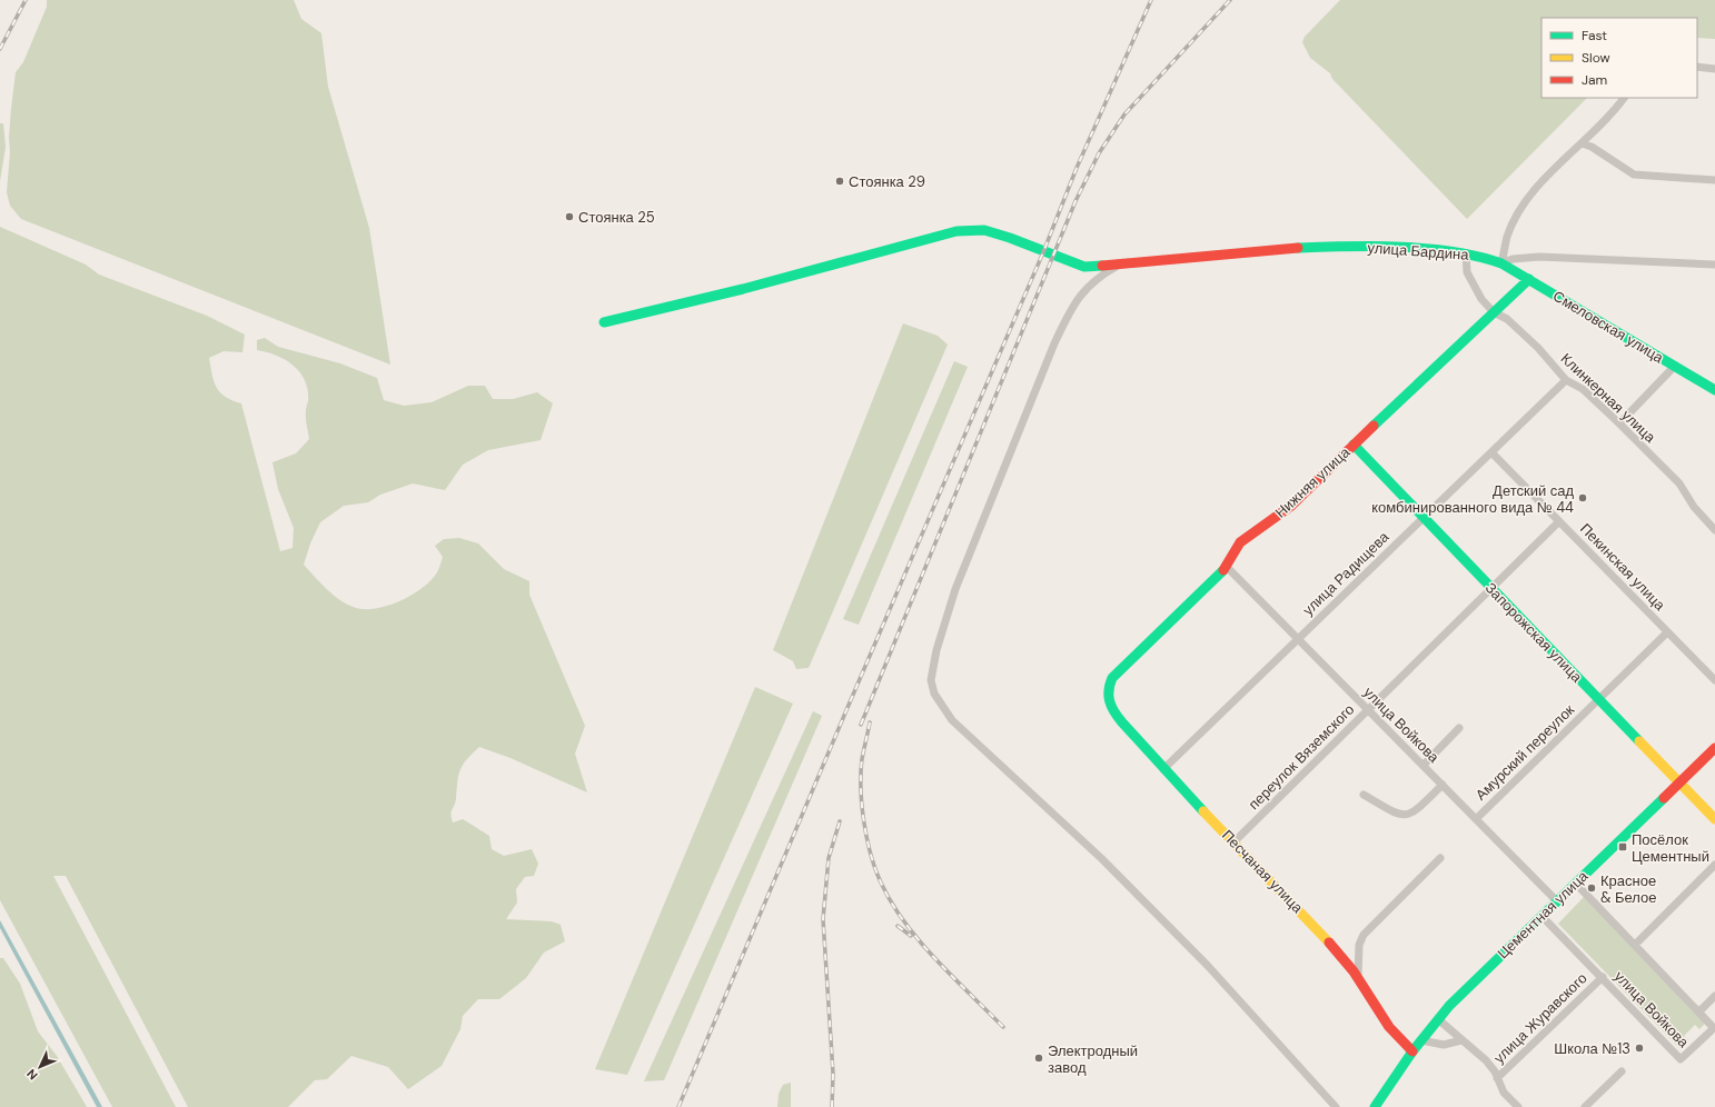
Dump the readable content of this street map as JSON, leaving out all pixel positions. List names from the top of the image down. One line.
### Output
{"streets":{"street":["улица Бардина","Смеловская улица","Клинкерная улица","Нижняя улица","Пекинская улица","улица Радищева","Запорожская улица","улица Войкова","Амурский переулок","переулок Вяземского","Песчаная улица","Цементная улица","улица Журавского"]},"crossings":[["улица Бардина","Смеловская улица"],["улица Бардина","Клинкерная улица"],["Смеловская улица","Нижняя улица"],["Клинкерная улица","Нижняя улица"],["Клинкерная улица","улица Радищева"],["Нижняя улица","Запорожская улица"],["Нижняя улица","улица Войкова"],["Нижняя улица","Песчаная улица"],["Пекинская улица","улица Радищева"],["Пекинская улица","Амурский переулок"],["Пекинская улица","переулок Вяземского"],["улица Радищева","Запорожская улица"],["улица Радищева","улица Войкова"],["улица Радищева","Песчаная улица"],["Запорожская улица","Амурский переулок"],["Запорожская улица","переулок Вяземского"],["Запорожская улица","Цементная улица"],["улица Войкова","Амурский переулок"],["улица Войкова","переулок Вяземского"],["улица Войкова","Цементная улица"],["улица Войкова","улица Журавского"],["переулок Вяземского","Песчаная улица"],["Песчаная улица","Цементная улица"]],"places":{"other":["Стоянка 29","Стоянка 25","Детский сад комбинированного вида № 44","Красное & Белое","Школа №13","Электродный завод"],"transit":["Посёлок Цементный"]},"legend":["Fast","Slow","Jam"],"north":"bottom left"}
